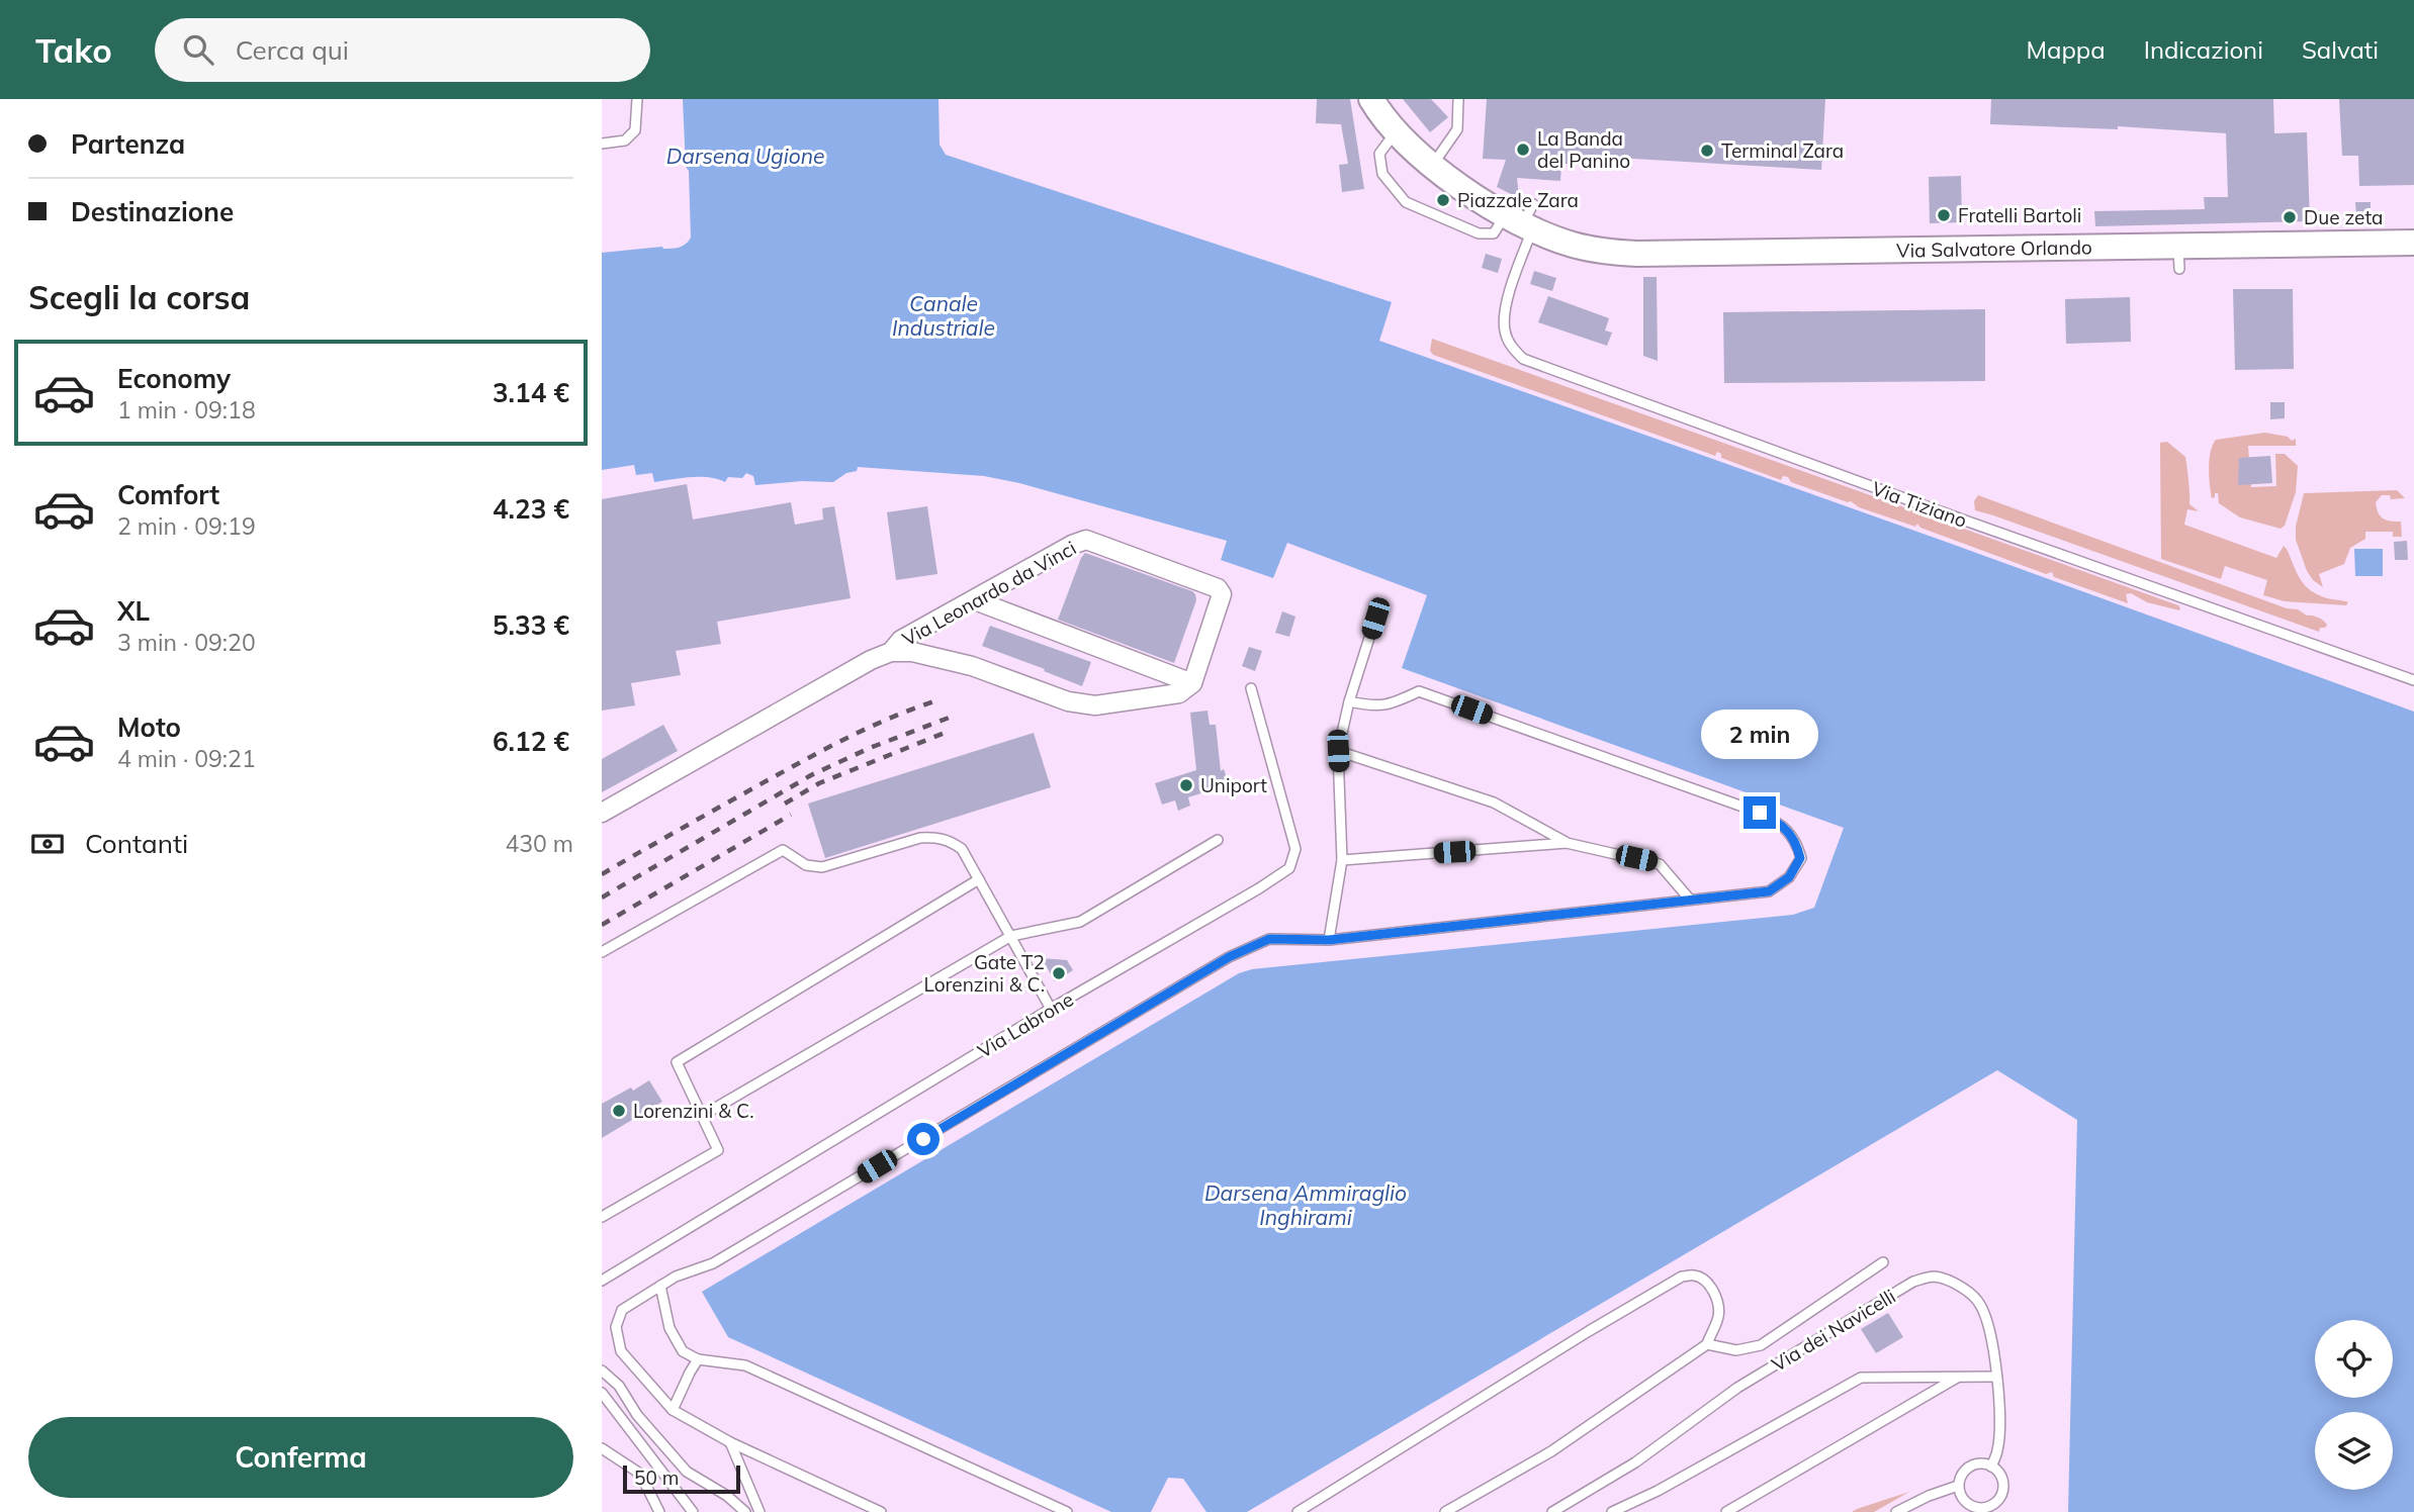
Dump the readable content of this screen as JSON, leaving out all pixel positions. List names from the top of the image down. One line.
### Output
{"streets":{"main road":["Via Salvatore Orlando"],"street":["Via Leonardo da Vinci"],"lane":["Via Tiziano","Via Labrone","Via dei Navicelli"]},"crossings":[["Via Salvatore Orlando","Via Tiziano"]],"water":["Darsena Ugione","Canale Industriale","Darsena Ammiraglio Inghirami"],"places":["La Banda del Panino","Terminal Zara","Piazzale Zara","Fratelli Bartoli","Due zeta","Uniport","Gate T2 Lorenzini & C.","Lorenzini & C."],"scale_bar":"50 m","page":{"header":"Tako","search":"Cerca qui","nav":["Mappa","Indicazioni","Salvati"],"banner":["Partenza","Destinazione"],"heading":"Scegli la corsa","list":[{"name":"Economy","note":"1 min · 09:18","value":"3.14 €"},{"name":"Comfort","note":"2 min · 09:19","value":"4.23 €"},{"name":"XL","note":"3 min · 09:20","value":"5.33 €"},{"name":"Moto","note":"4 min · 09:21","value":"6.12 €"}],"bubble":"2 min","pay":["Contanti","430 m"],"buttons":"Conferma","scale":"50 m"}}
